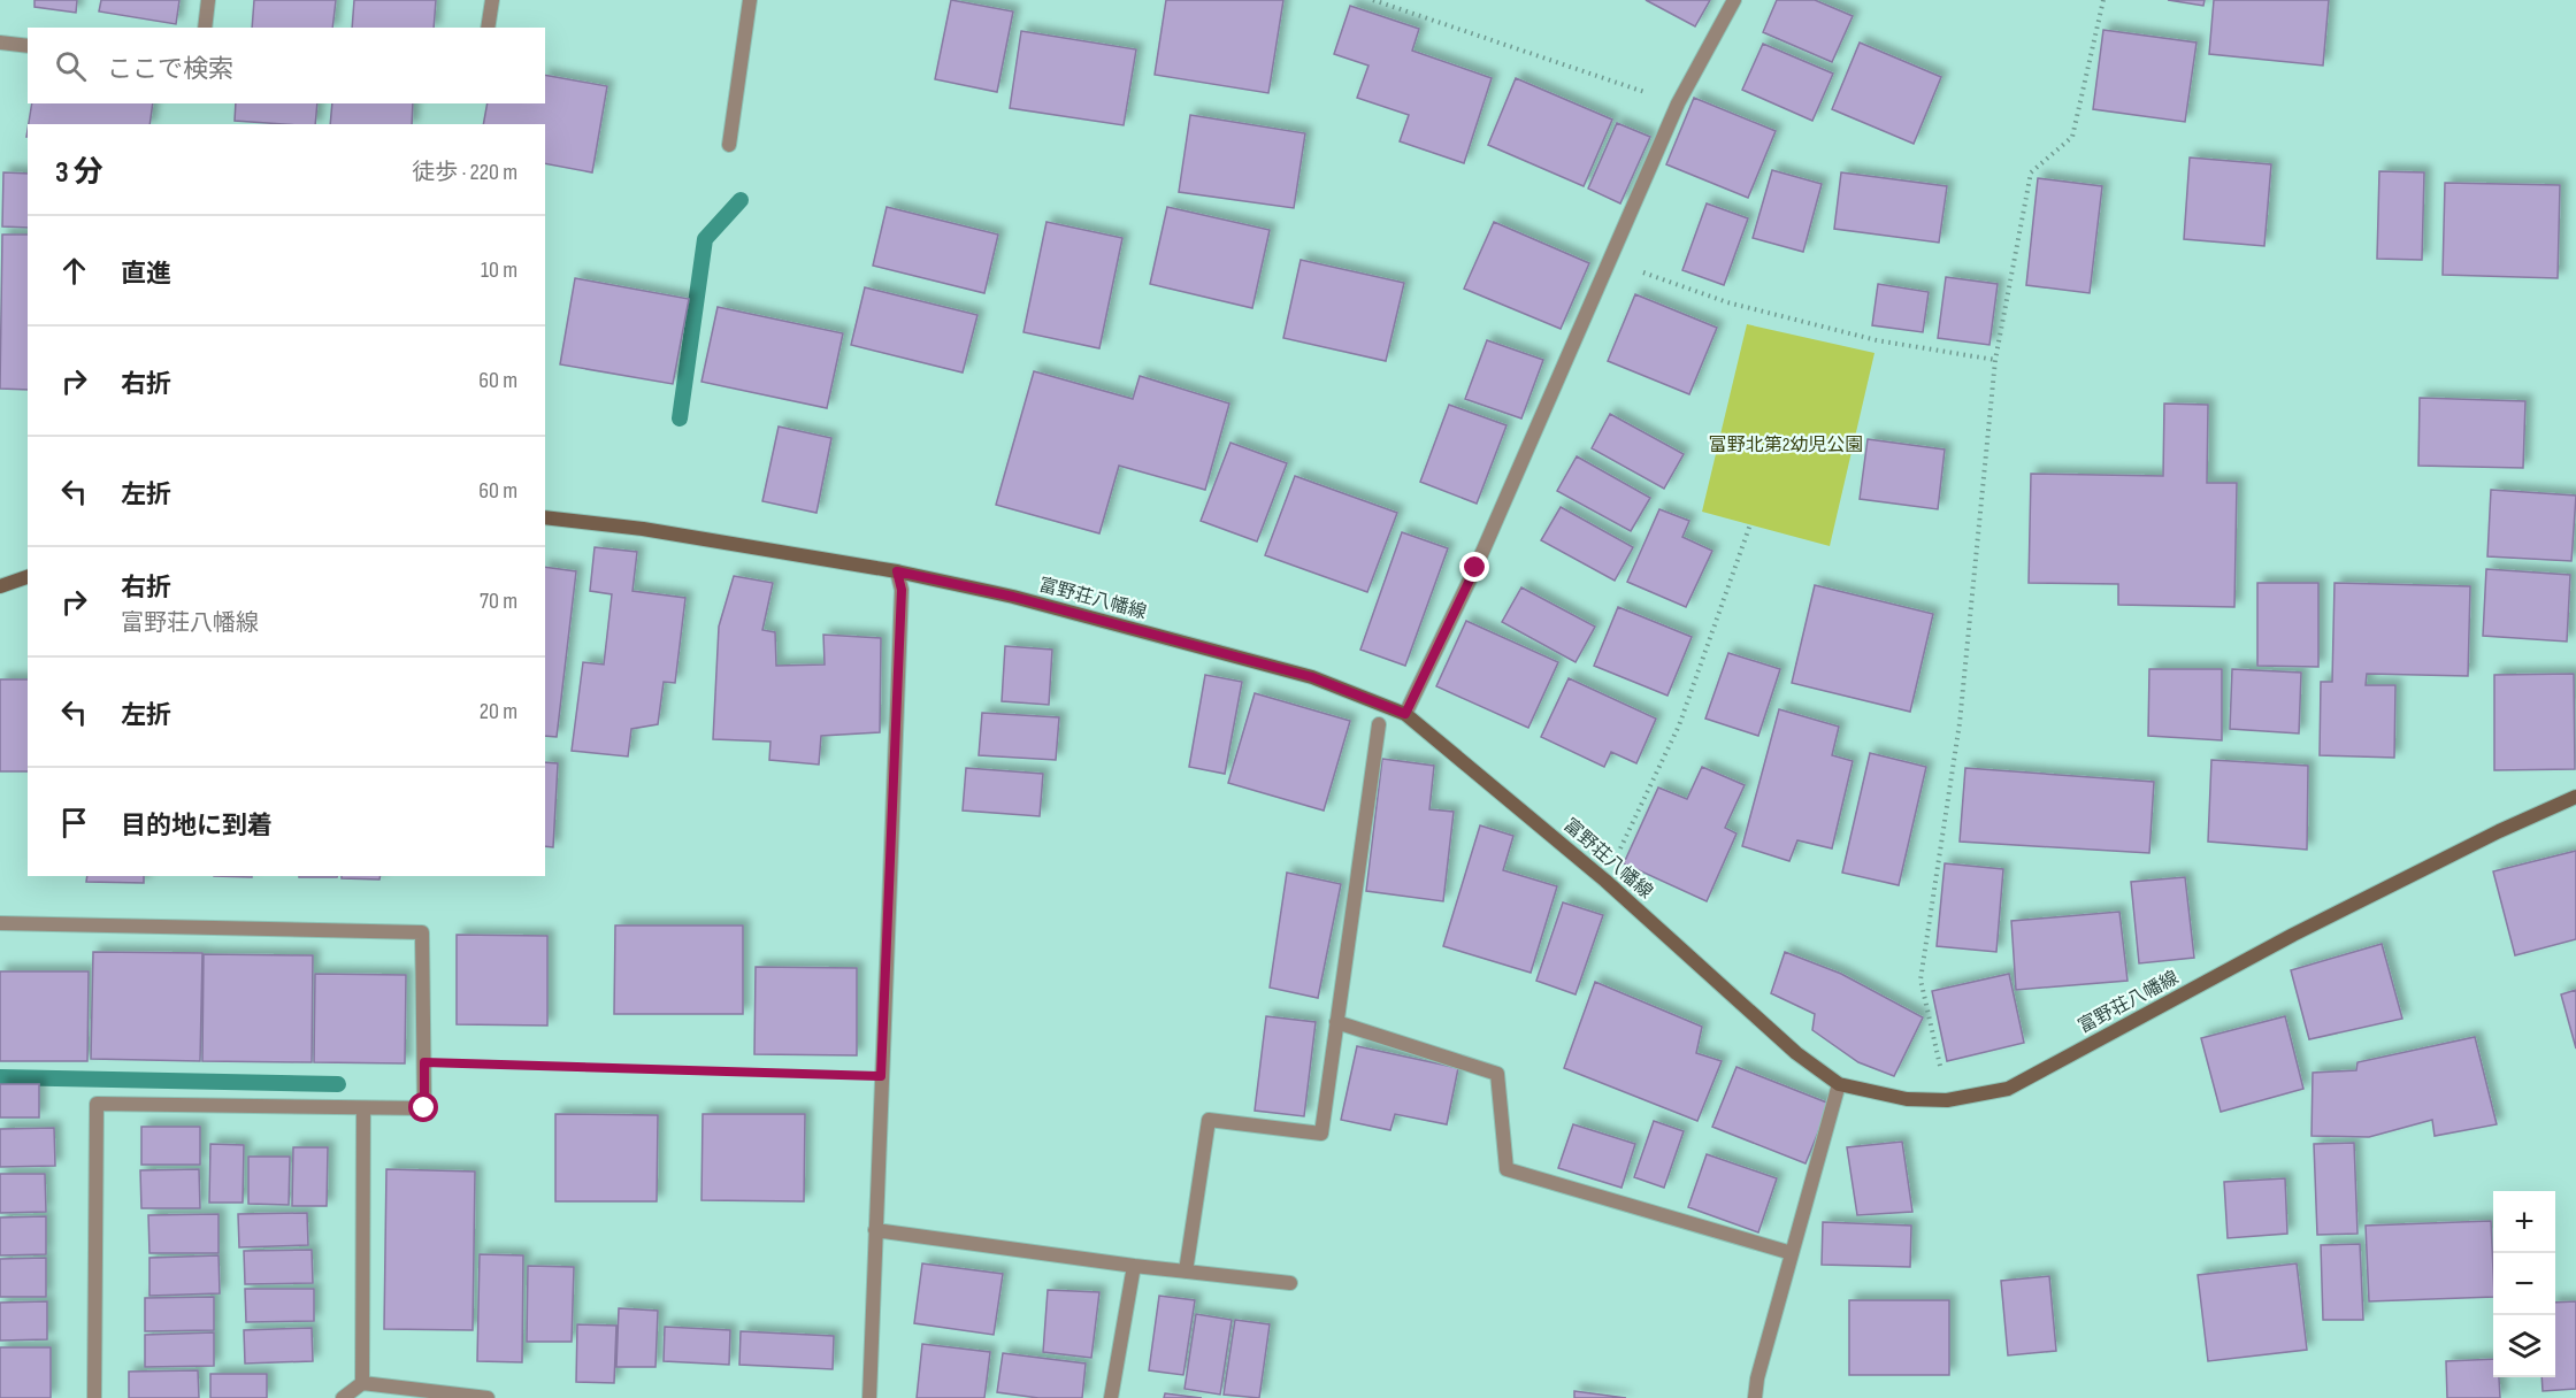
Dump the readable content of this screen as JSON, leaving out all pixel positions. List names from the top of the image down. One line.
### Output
{"streets":{"main road":["富野荘八幡線"]},"parks":["富野北第2幼児公園"],"page":{"search":"ここで検索","heading":["3 分","徒歩 · 220 m"],"list":[["直進","10 m"],["右折","60 m"],["左折","60 m"],["右折","富野荘八幡線","70 m"],["左折","20 m"],"目的地に到着"],"map_buttons":["+","−"]}}
